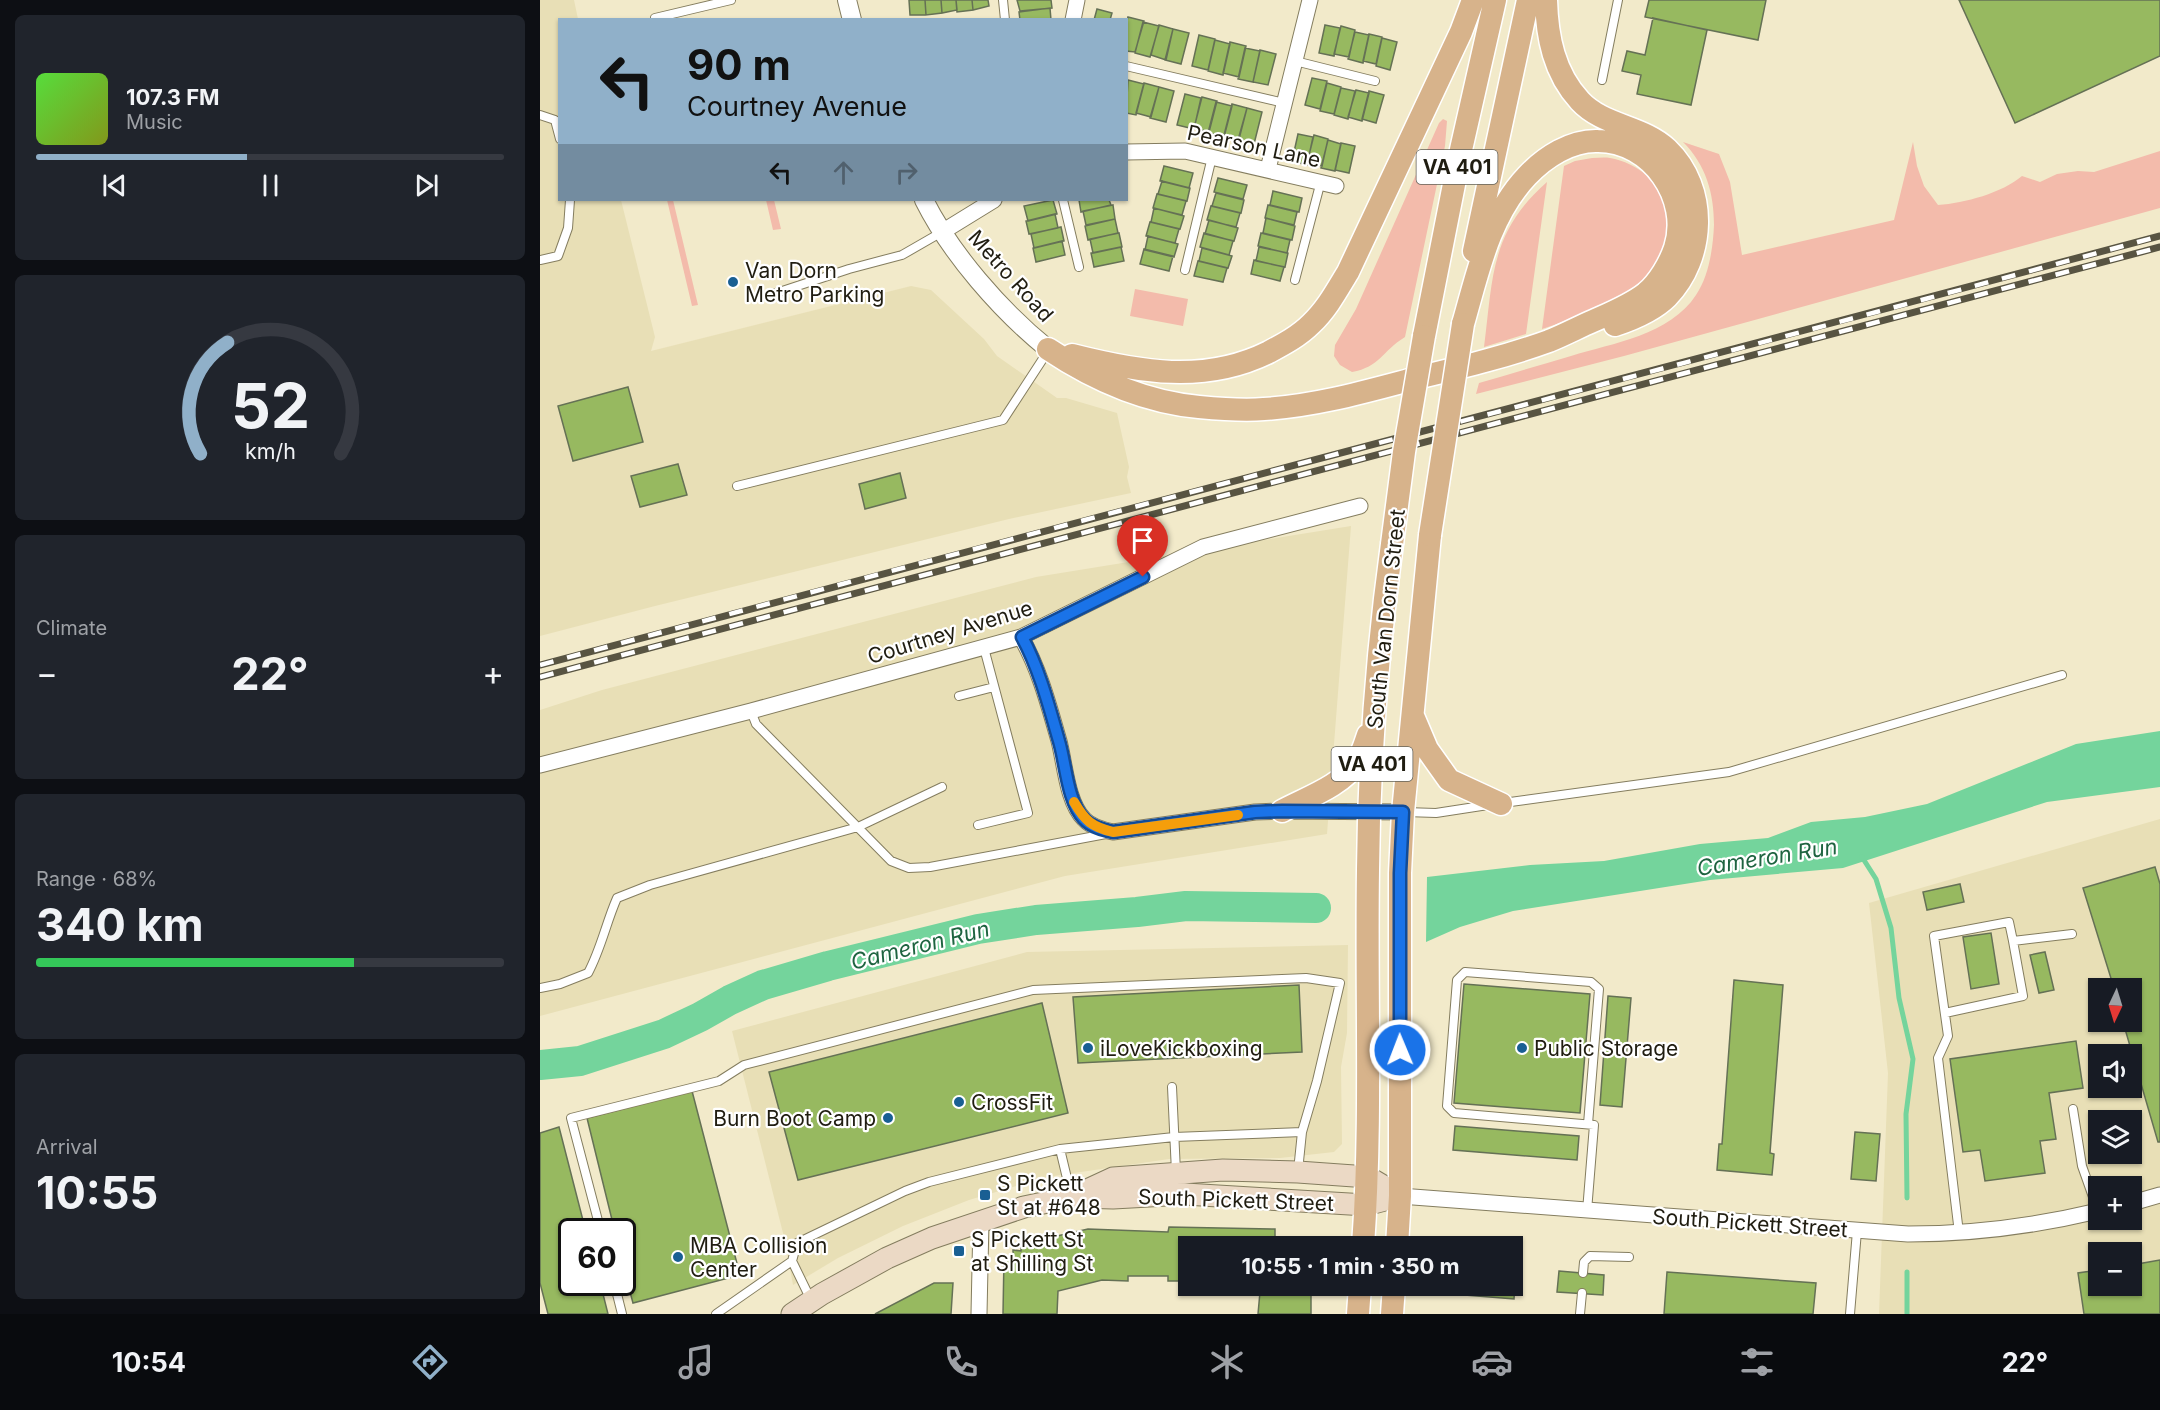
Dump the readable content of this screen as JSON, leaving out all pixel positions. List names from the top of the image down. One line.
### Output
{"streets":{"main road":["VA 401","South Van Dorn Street","South Pickett Street"],"street":["Pearson Lane","Metro Road","Courtney Avenue"]},"crossings":[["South Van Dorn Street","South Pickett Street"]],"water":["Cameron Run"],"places":{"other":["Van Dorn Metro Parking","iLoveKickboxing","Public Storage","CrossFit","Burn Boot Camp","MBA Collision Center"],"transit":["S Pickett St at #648","S Pickett St at Shilling St"]},"north":"bottom","page":{"turn":["90 m","Courtney Avenue"],"song":["107.3 FM","Music"],"tile":["Climate",["Range · 68%","340 km"],["Arrival","10:55"]],"heat":["−","22°","+"],"map_buttons":["+","−"],"limit":"60","trip":"10:55 · 1 min · 350 m","tabs":["10:54","22°"],"gauge":["52","km/h"]}}
